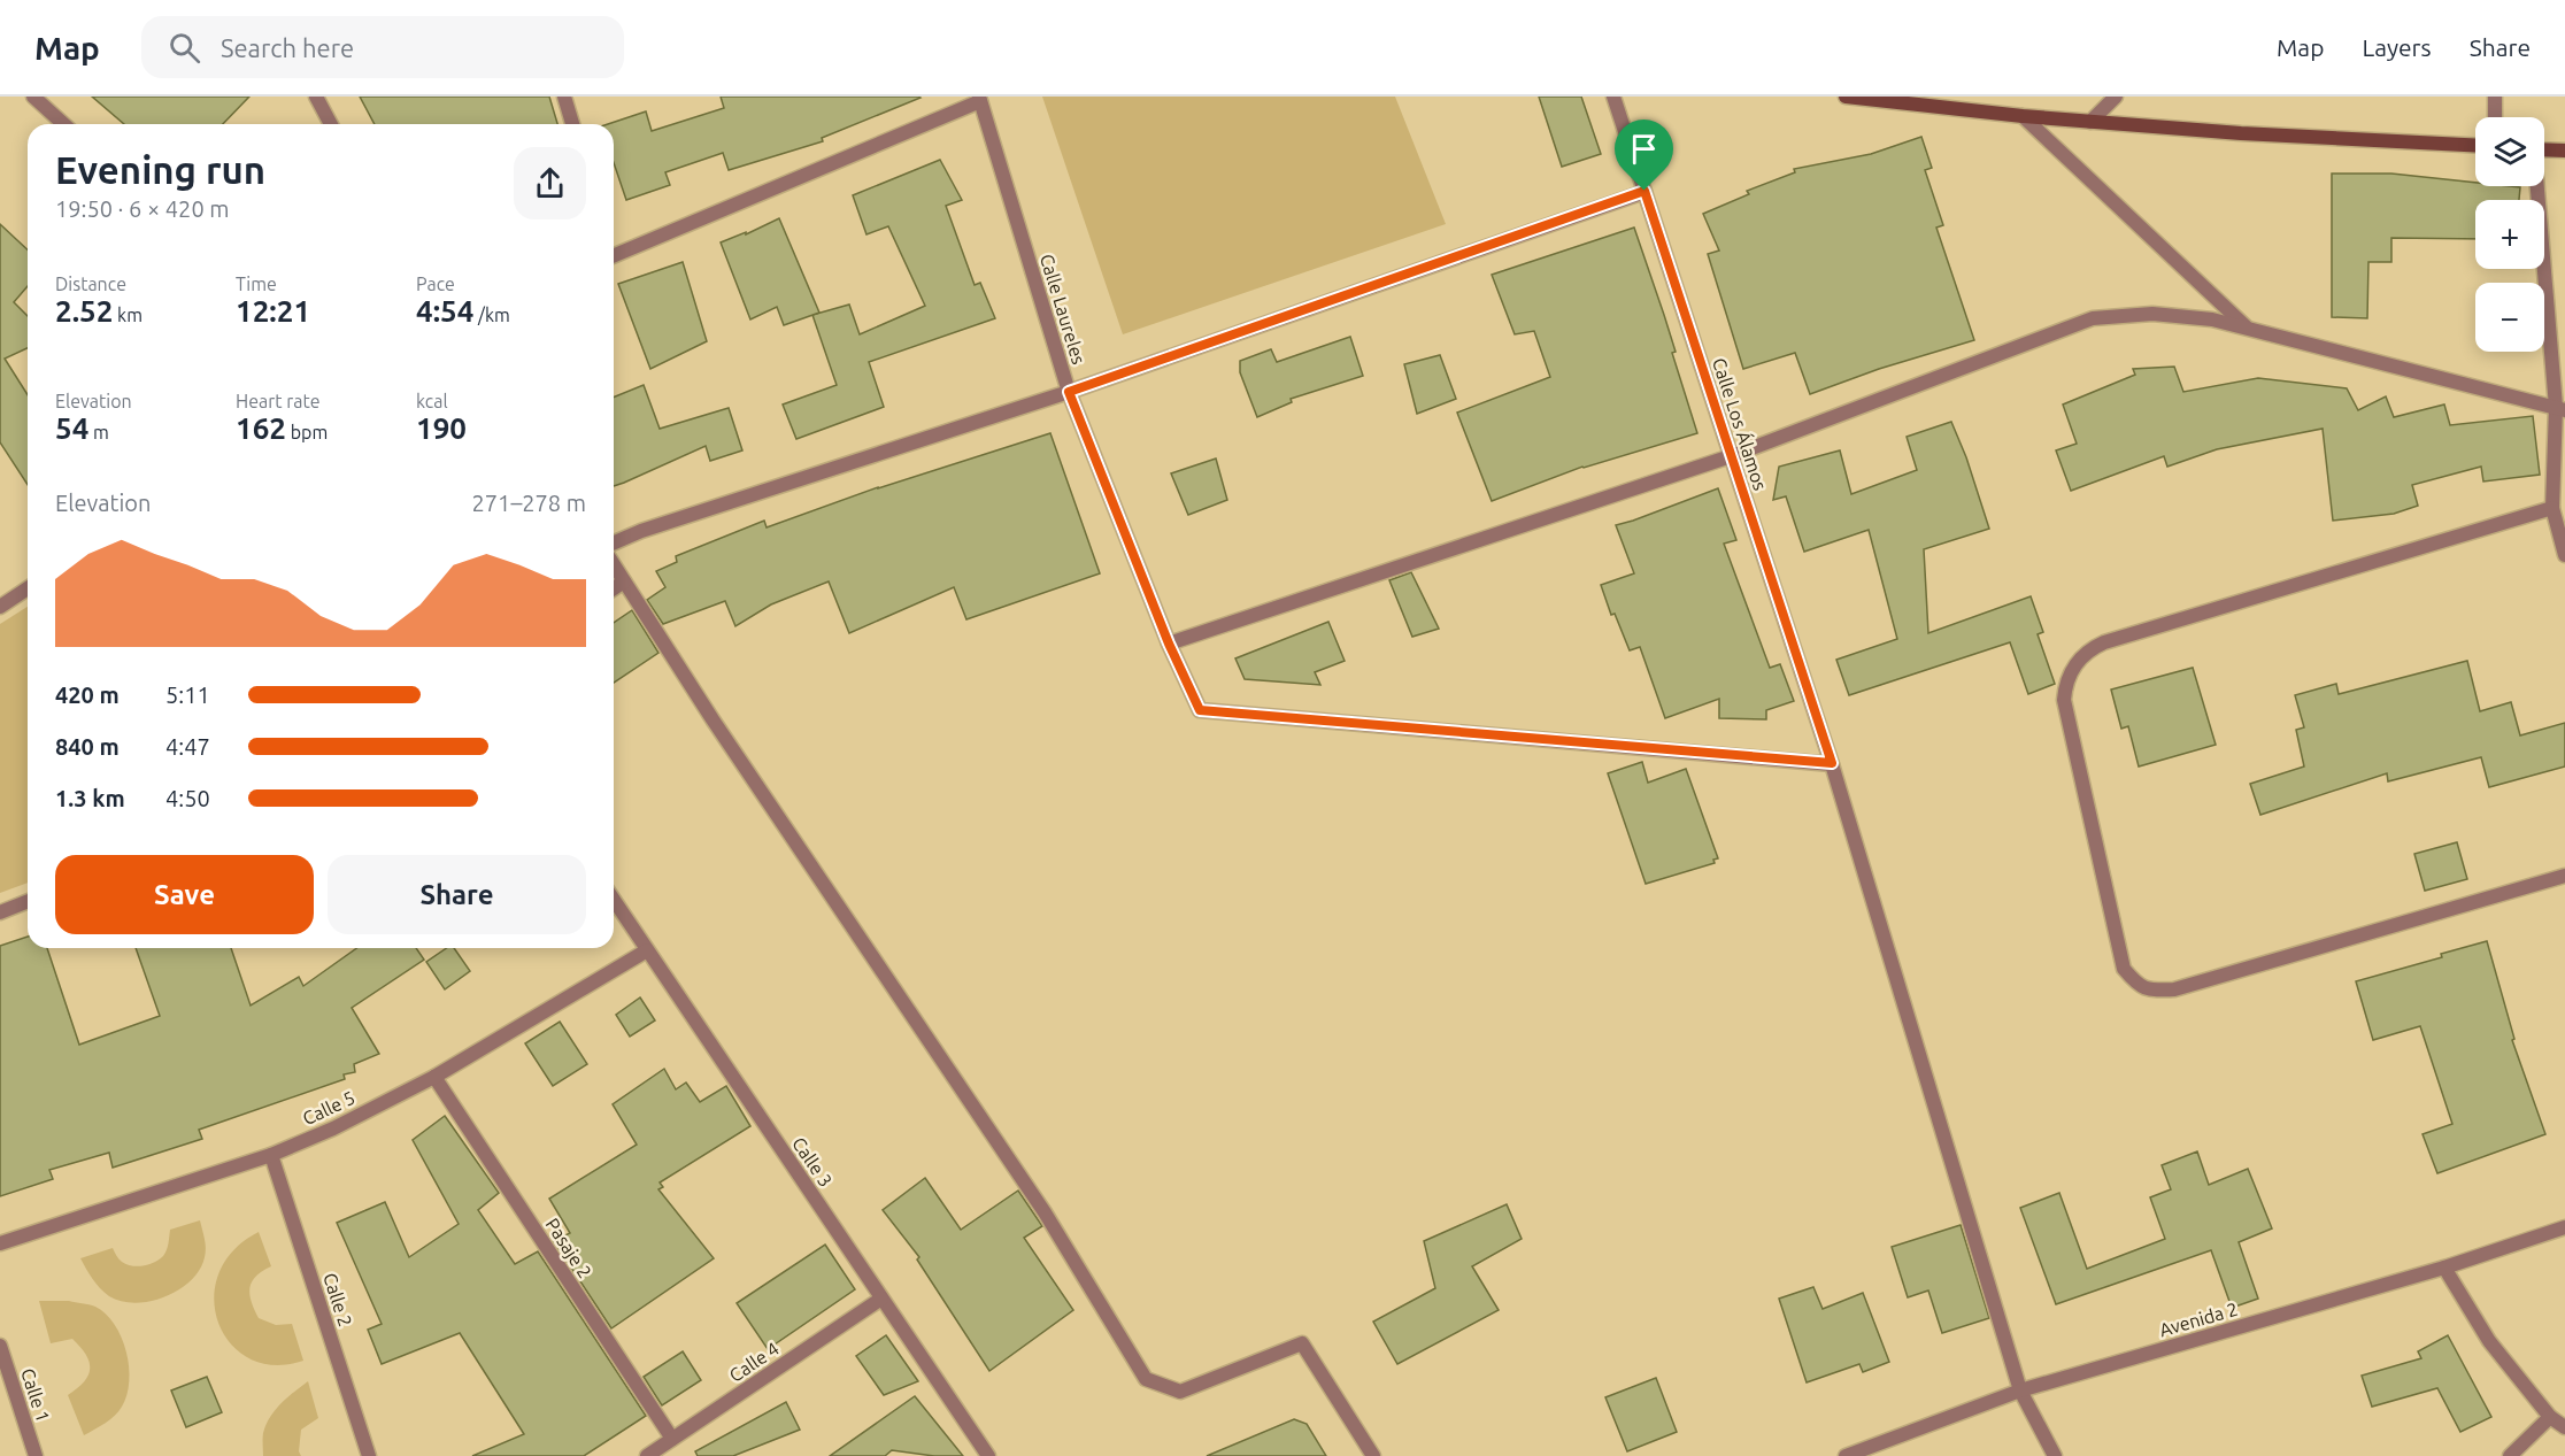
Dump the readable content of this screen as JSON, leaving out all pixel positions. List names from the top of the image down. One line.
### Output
{"streets":{"street":["Calle Laureles","Calle Los Álamos","Calle 5","Calle 3","Pasaje 2","Calle 2","Avenida 2","Calle 4","Calle 1"]},"crossings":[["Calle Laureles","Calle Los Álamos"],["Calle Los Álamos","Avenida 2"],["Calle 5","Calle 3"],["Calle 5","Pasaje 2"],["Calle 5","Calle 2"],["Calle 3","Calle 4"],["Pasaje 2","Calle 4"]],"page":{"header":"Map","search":"Search here","nav":["Map","Layers","Share"],"map_buttons":["+","−"],"heading":["Evening run","19:50 · 6 × 420 m"],"stats":[["Distance","2.52 km"],["Time","12:21"],["Pace","4:54 /km"],["Elevation","54 m"],["Heart rate","162 bpm"],["kcal","190"]],"chart":["Elevation","271–278 m"],"list":[{"name":"420 m","note":"5:11"},{"name":"840 m","note":"4:47"},{"name":"1.3 km","note":"4:50"}],"buttons":["Save","Share"]}}
